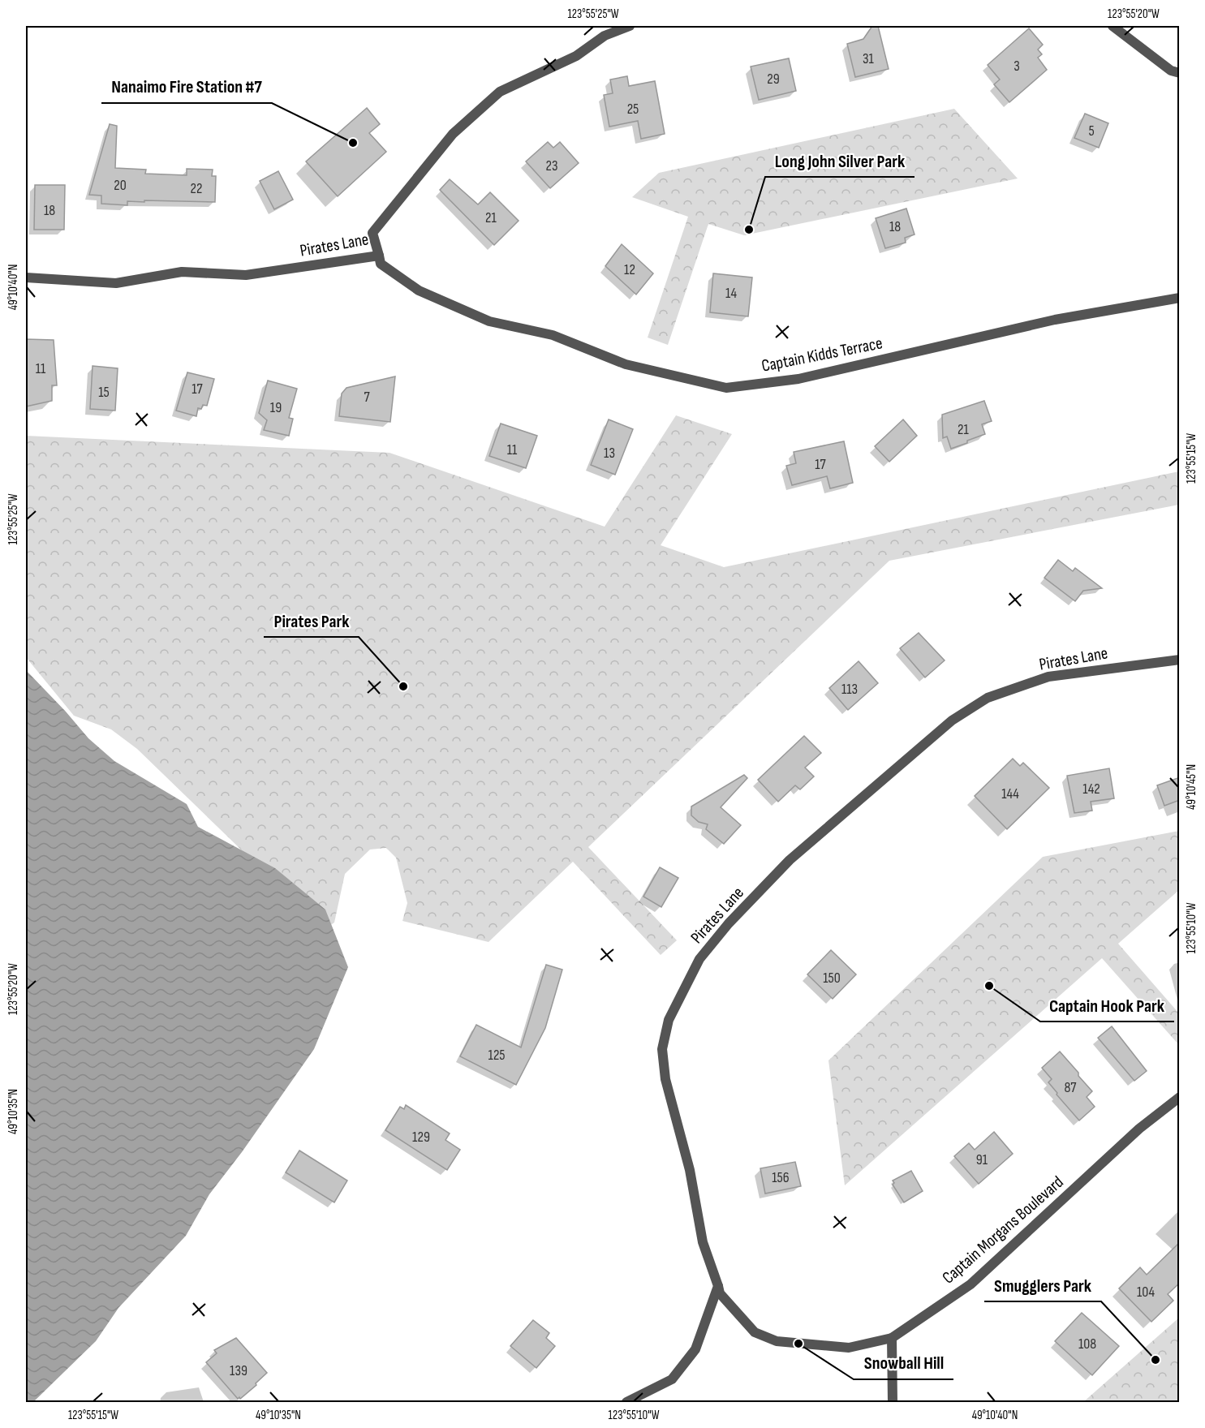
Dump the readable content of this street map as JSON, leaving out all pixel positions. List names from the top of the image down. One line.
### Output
{"streets":{"street":["Pirates Lane","Captain Kidds Terrace","Captain Morgans Boulevard"]},"crossings":[["Pirates Lane","Captain Kidds Terrace"],["Pirates Lane","Captain Morgans Boulevard"]],"places":["Nanaimo Fire Station #7","Long John Silver Park","Pirates Park","Captain Hook Park","Snowball Hill","Smugglers Park"],"house_numbers":["31","3","29","25","5","23","20","22","18","21","18","12","14","11","17","15","7","19","21","11","13","17","113","142","144","150","125","87","129","91","156","104","108","139"],"coordinates":["123°55'25\"W","123°55'20\"W","49°10'40\"N","123°55'15\"W","49°10'45\"N","123°55'10\"W","49°10'35\"N"]}
